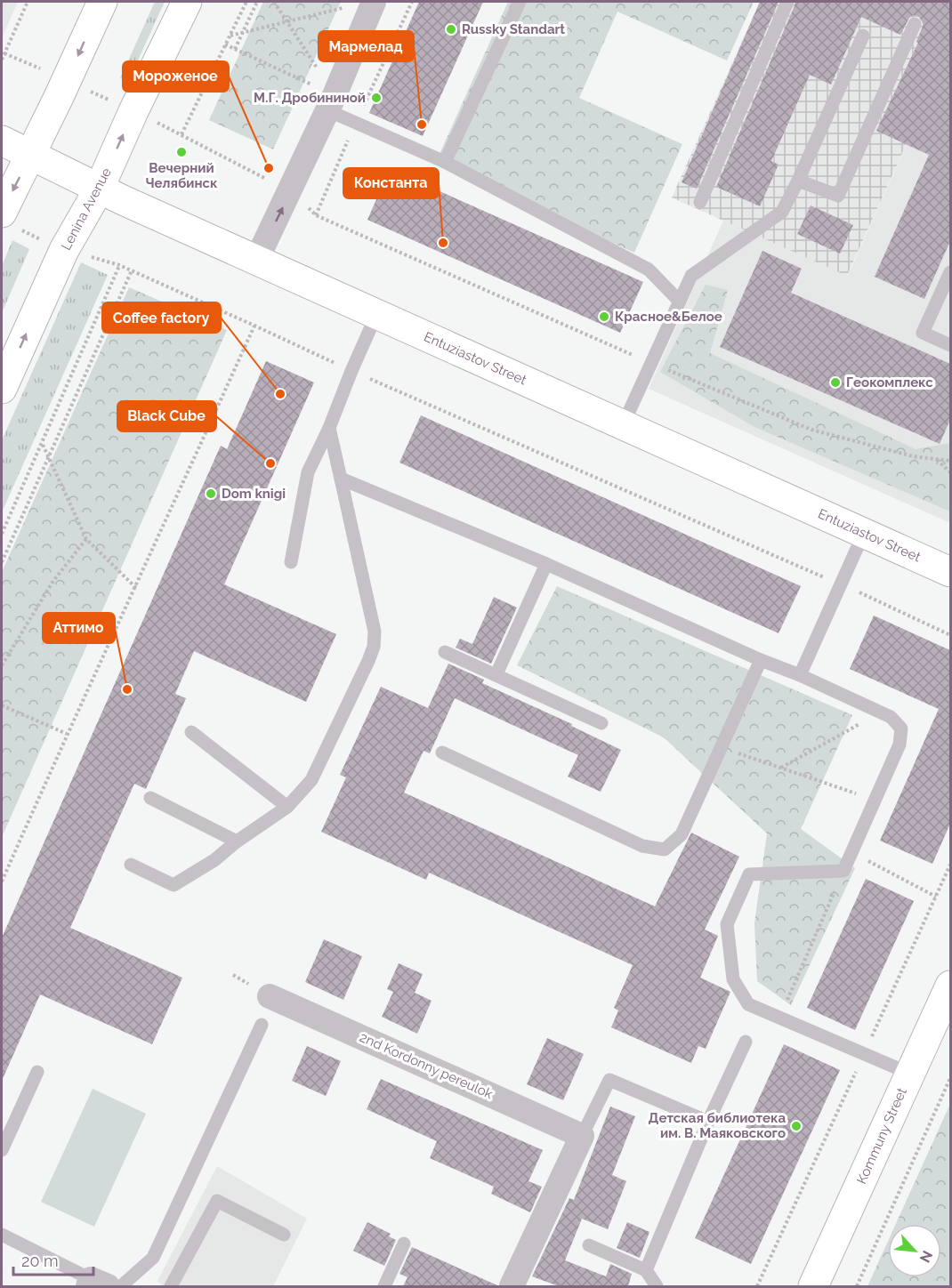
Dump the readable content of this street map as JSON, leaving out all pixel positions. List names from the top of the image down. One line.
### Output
{"streets":{"street":["Lenina Avenue","Entuziastov Street","2nd Kordonny pereulok","Kommuny Street"]},"crossings":[["Lenina Avenue","Entuziastov Street"]],"places":["Russky Standart","М.Г. Дробининой","Мармелад","Вечерний Челябинск","Мороженое","Константа","Красное&Белое","Геокомплекс","Coffee factory","Black Cube","Dom knigi","Аттимо","Детская библиотека им. В. Маяковского"],"scale_bar":"20 m","north":"bottom right"}
